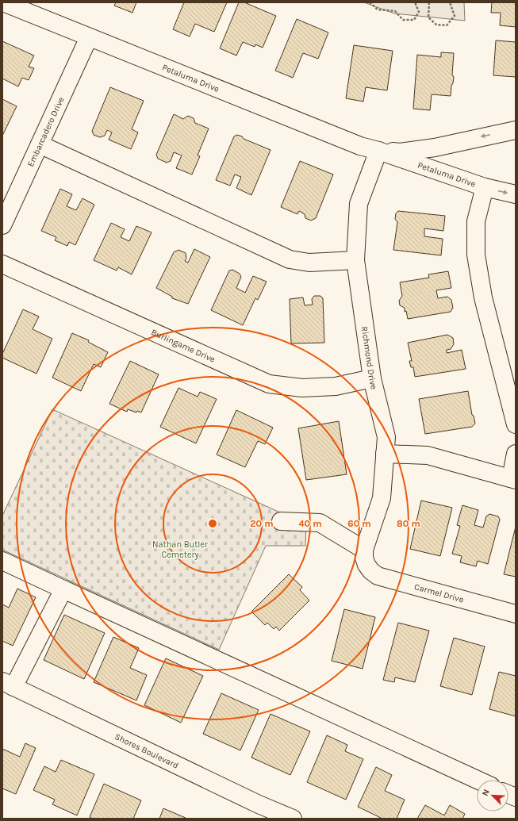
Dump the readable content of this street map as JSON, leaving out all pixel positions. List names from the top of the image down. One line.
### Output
{"streets":{"street":["Petaluma Drive","Embarcadero Drive","Burlingame Drive","Richmond Drive","Carmel Drive","Shores Boulevard"]},"crossings":[["Petaluma Drive","Embarcadero Drive"],["Petaluma Drive","Richmond Drive"],["Burlingame Drive","Richmond Drive"],["Richmond Drive","Carmel Drive"]],"parks":["Nathan Butler Cemetery"],"north":"top left","rings":["20 m","40 m","60 m","80 m"]}
